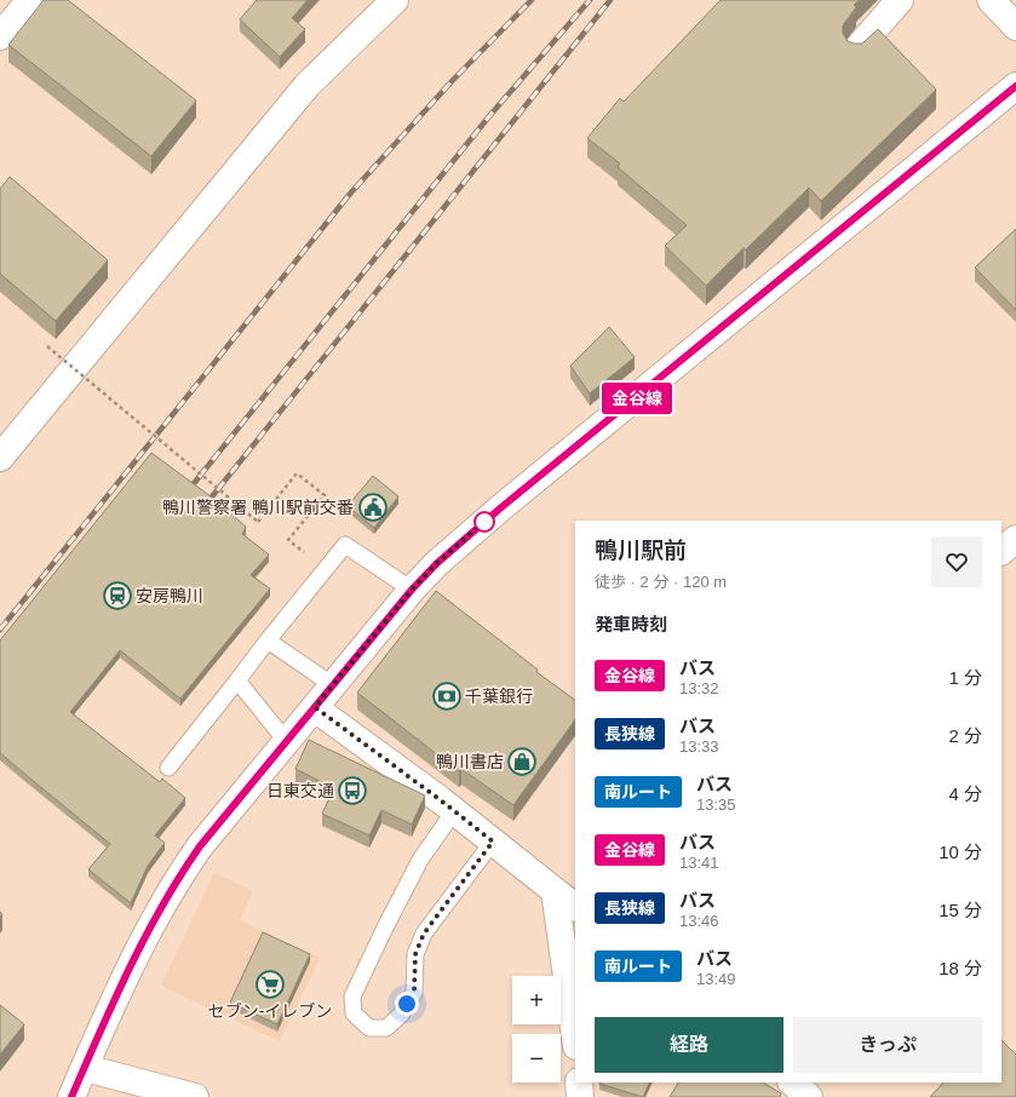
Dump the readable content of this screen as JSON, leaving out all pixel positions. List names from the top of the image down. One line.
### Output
{"places":{"public building":["鴨川警察署 鴨川駅前交番"],"station":["安房鴨川"],"bank":["千葉銀行"],"shop":["鴨川書店"],"bus stop":["日東交通"],"supermarket":["セブン-イレブン"]},"lines":["bus line 金谷線"],"page":{"on_map":"金谷線","heading":[["鴨川駅前","徒歩 · 2 分 · 120 m"],"発車時刻"],"list":[{"mark":"金谷線","name":"バス","note":"13:32","value":"1 分"},{"mark":"長狭線","name":"バス","note":"13:33","value":"2 分"},{"mark":"南ルート","name":"バス","note":"13:35","value":"4 分"},{"mark":"金谷線","name":"バス","note":"13:41","value":"10 分"},{"mark":"長狭線","name":"バス","note":"13:46","value":"15 分"},{"mark":"南ルート","name":"バス","note":"13:49","value":"18 分"}],"map_buttons":["+","−"],"buttons":["経路","きっぷ"]}}
